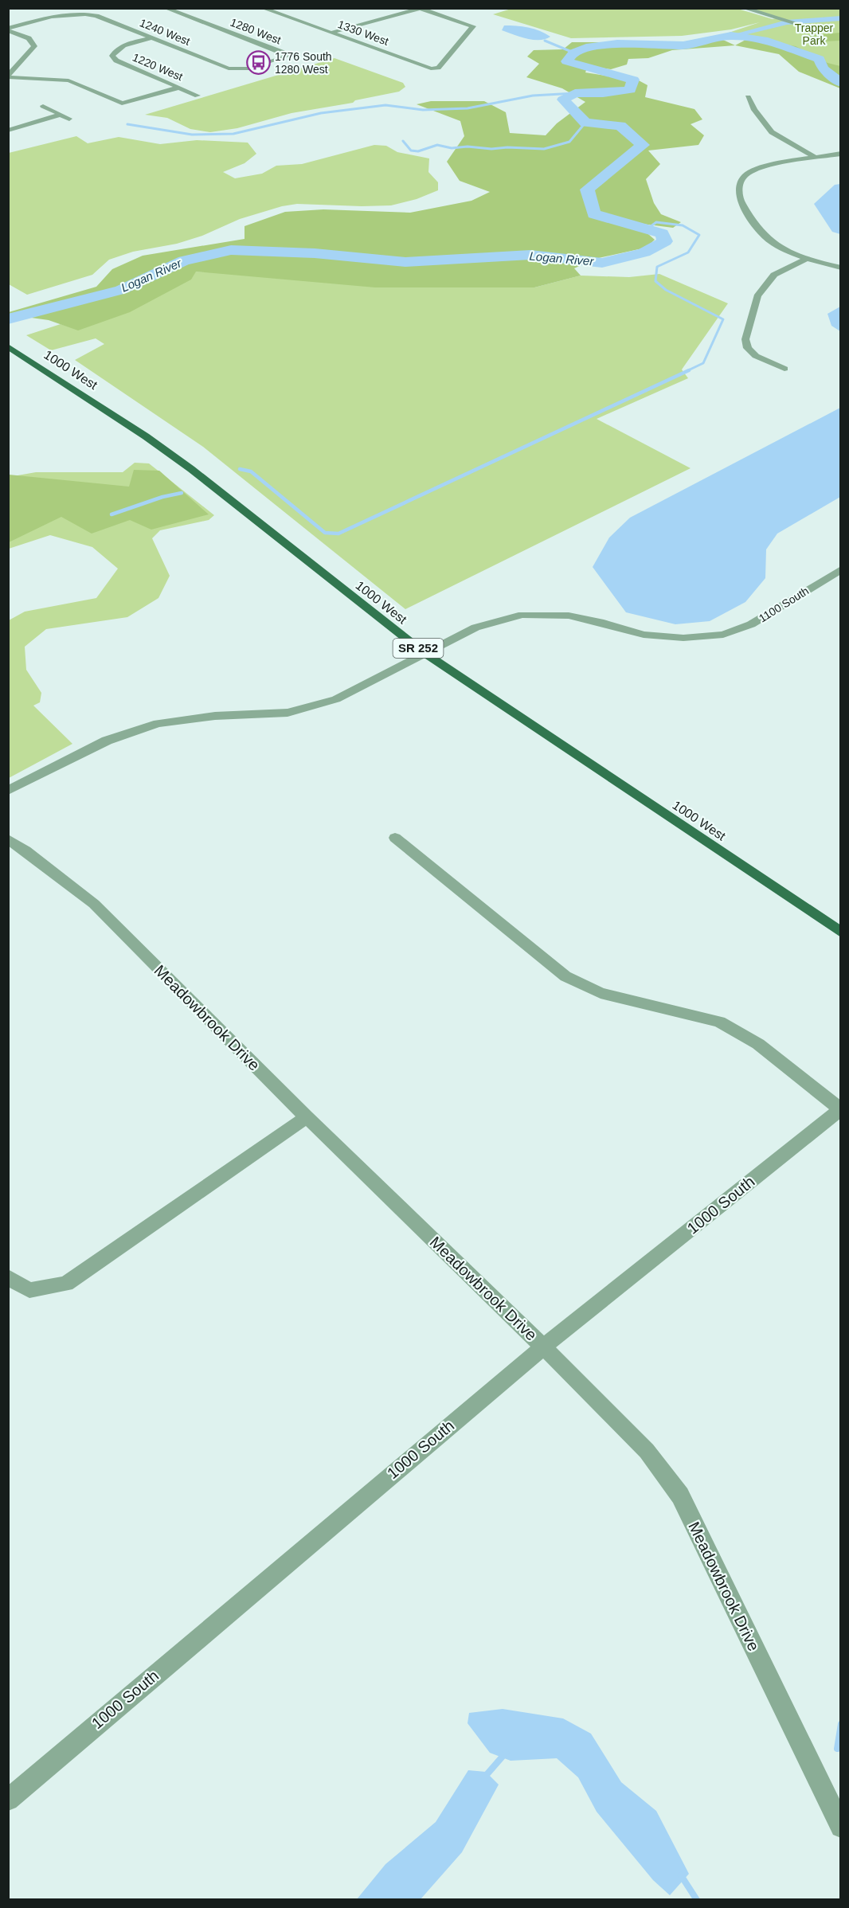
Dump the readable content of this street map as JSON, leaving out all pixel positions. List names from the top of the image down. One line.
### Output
{"streets":{"main road":["1000 West","SR 252"],"street":["1280 West","1240 West","1330 West","1220 West","1100 South","Meadowbrook Drive","1000 South"]},"crossings":[["1280 West","1240 West"],["1240 West","1220 West"],["1000 West","1100 South"],["Meadowbrook Drive","1000 South"]],"water":["Logan River"],"parks":["Trapper Park"],"places":{"bus stop":["1776 South 1280 West"]}}
